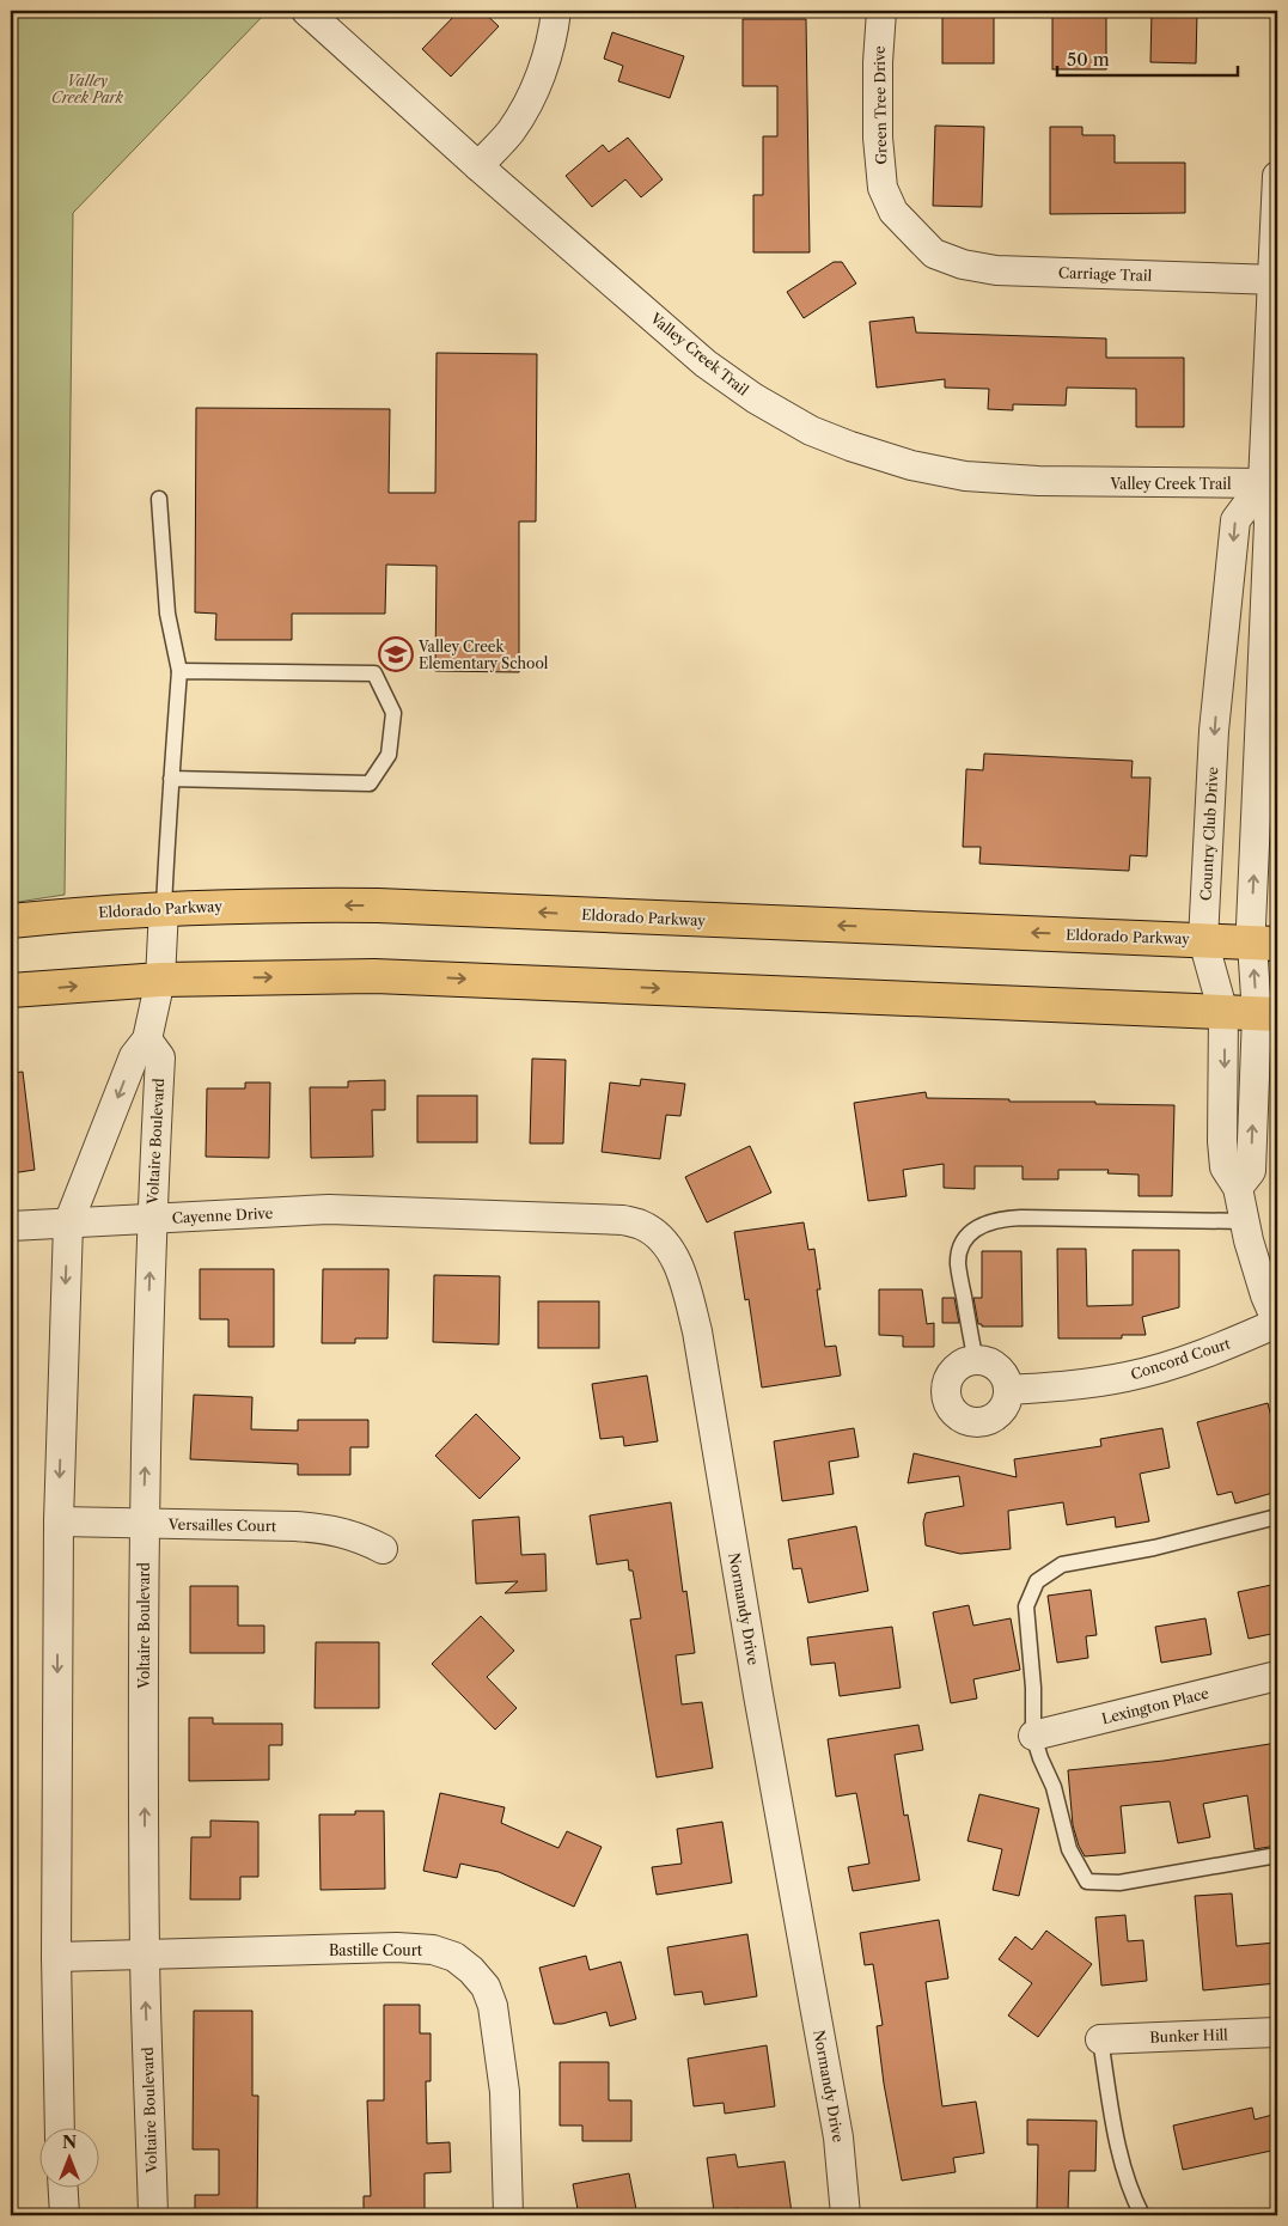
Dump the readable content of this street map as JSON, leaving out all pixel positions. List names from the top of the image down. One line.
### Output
{"streets":{"main road":["Eldorado Parkway"],"street":["Green Tree Drive","Carriage Trail","Valley Creek Trail","Country Club Drive","Voltaire Boulevard","Cayenne Drive","Concord Court","Versailles Court","Normandy Drive","Lexington Place","Bastille Court","Bunker Hill"]},"crossings":[["Green Tree Drive","Carriage Trail"],["Valley Creek Trail","Country Club Drive"],["Country Club Drive","Eldorado Parkway"],["Country Club Drive","Concord Court"],["Voltaire Boulevard","Cayenne Drive"],["Voltaire Boulevard","Versailles Court"],["Voltaire Boulevard","Bastille Court"],["Cayenne Drive","Normandy Drive"]],"parks":["Valley Creek Park"],"places":{"school or university":["Valley Creek Elementary School"]},"scale_bar":"50 m","north":"top"}
